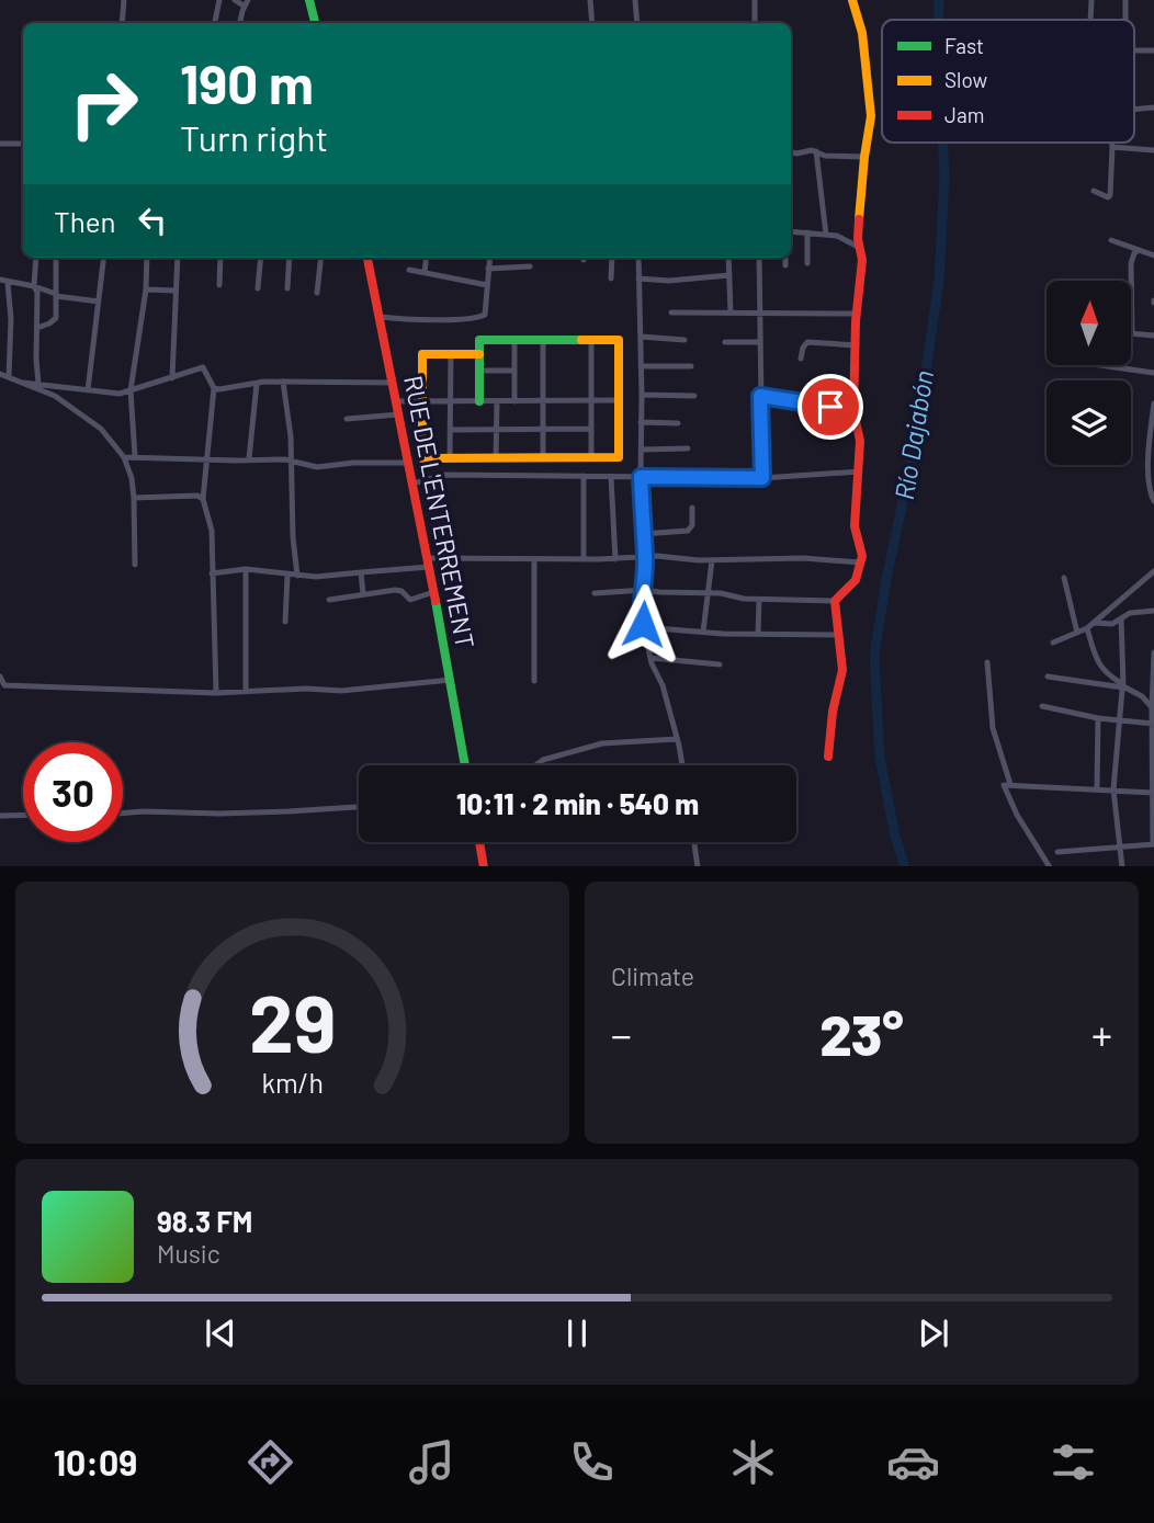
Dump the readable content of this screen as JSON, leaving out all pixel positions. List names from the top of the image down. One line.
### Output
{"streets":{"street":["RUE DE L'ENTERREMENT"]},"water":["Río Dajabón"],"legend":["Fast","Slow","Jam"],"north":"top","page":{"turn":["190 m","Turn right"],"then":"Then","limit":"30","trip":"10:11 · 2 min · 540 m","tile":"Climate","heat":["−","23°","+"],"song":["98.3 FM","Music"],"tabs":"10:09","gauge":["29","km/h"]}}
